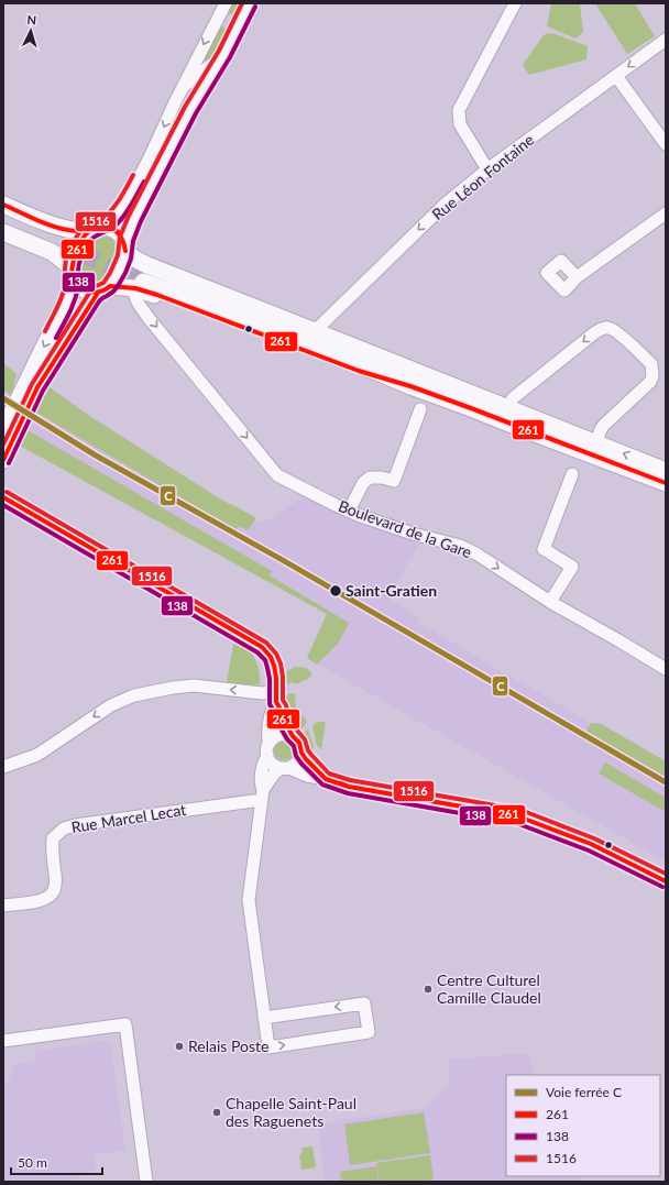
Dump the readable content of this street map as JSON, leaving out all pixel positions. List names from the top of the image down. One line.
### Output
{"streets":{"street":["Rue Léon Fontaine","Boulevard de la Gare","Rue Marcel Lecat"]},"one_way":["Rue Léon Fontaine","Boulevard de la Gare"],"places":["Saint-Gratien","Centre Culturel Camille Claudel","Relais Poste","Chapelle Saint-Paul des Raguenets"],"lines":["transit line 1516","transit line 138","transit line 261","rail line C"],"legend":["Voie ferrée C","261","138","1516"],"scale_bar":"50 m","north":"top"}
